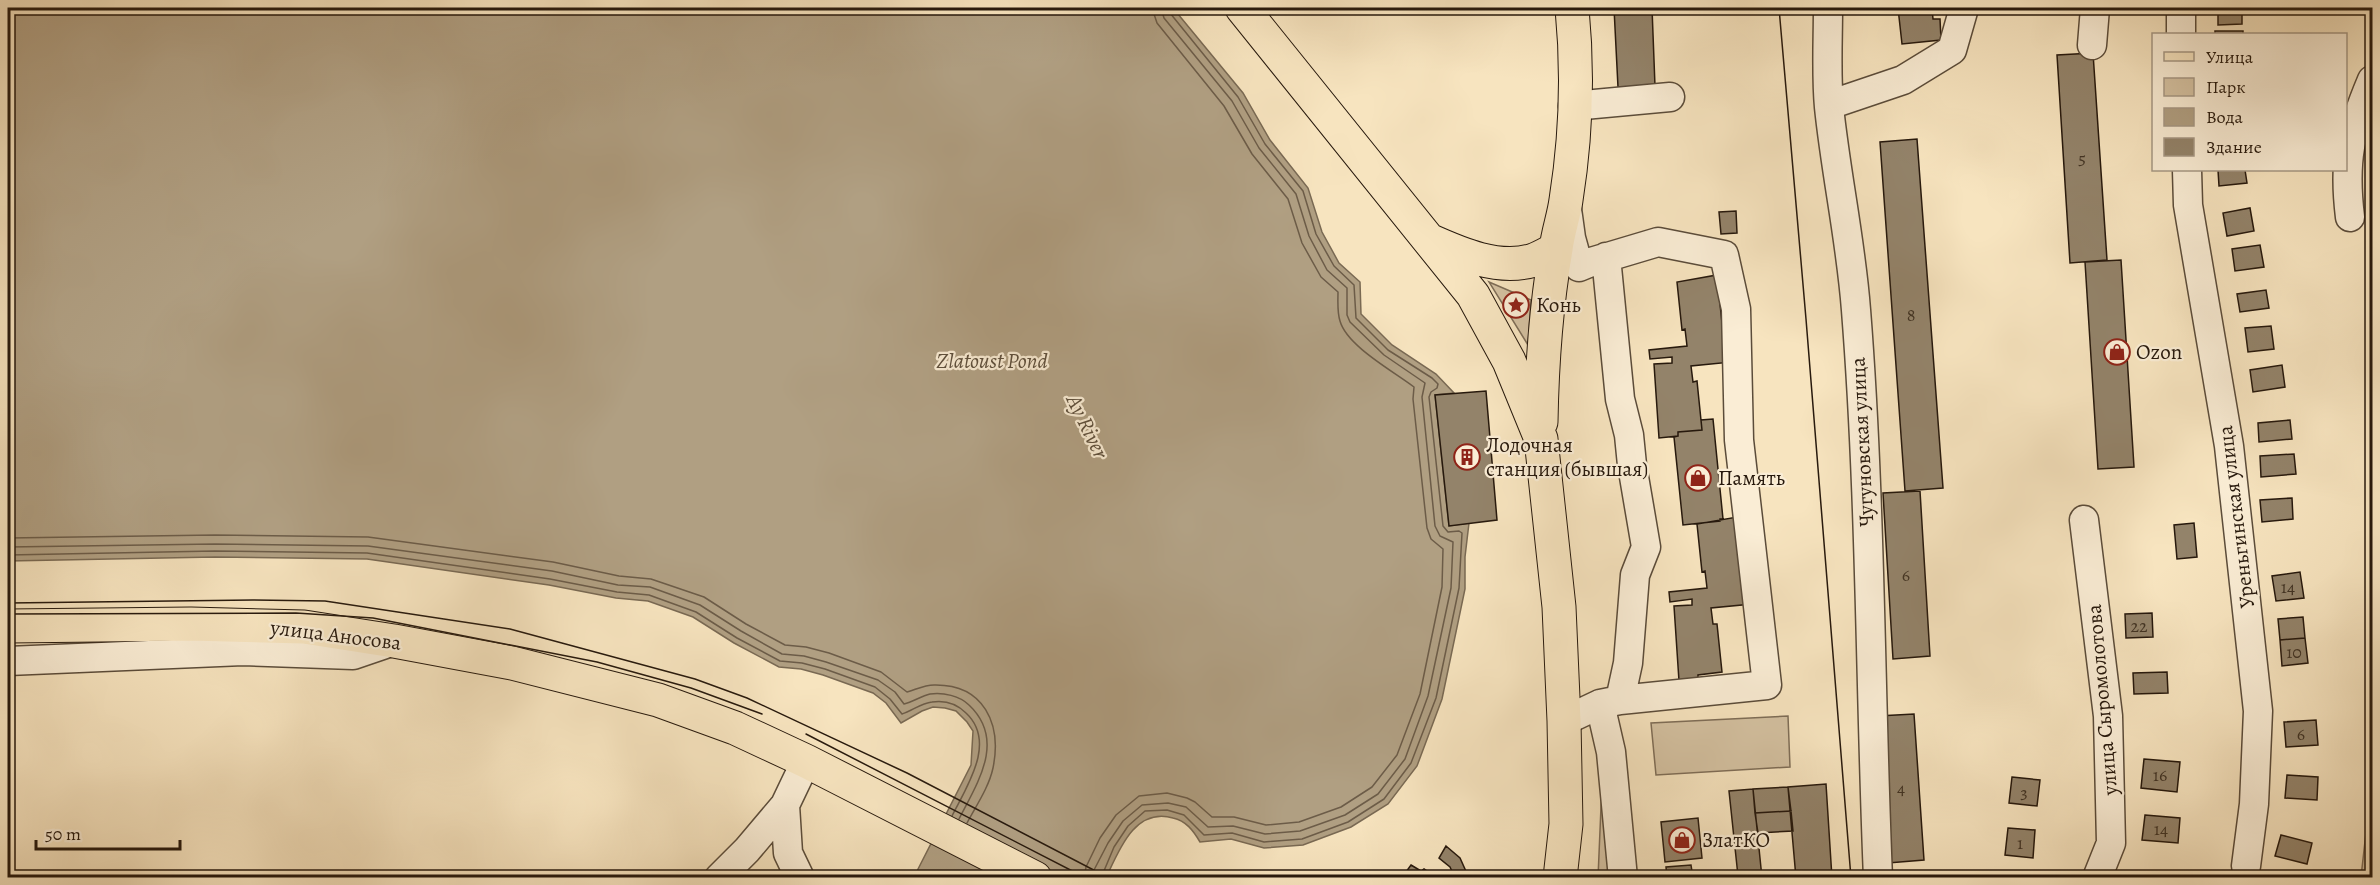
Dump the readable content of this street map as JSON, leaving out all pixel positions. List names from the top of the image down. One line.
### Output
{"streets":{"main road":["улица Аносова"],"street":["Чугуновская улица","Уреньгинская улица","улица Сыромолотова"]},"water":["Zlatoust Pond","Ay River"],"places":{"place":["Конь"],"shop":["Ozon","Память","ЗлатКО"],"building":["Лодочная станция (бывшая)"]},"house_numbers":["5","8","6","14","22","10","6","16","4","3","14","1"],"legend":["Улица","Парк","Вода","Здание"],"scale_bar":"50 m"}
